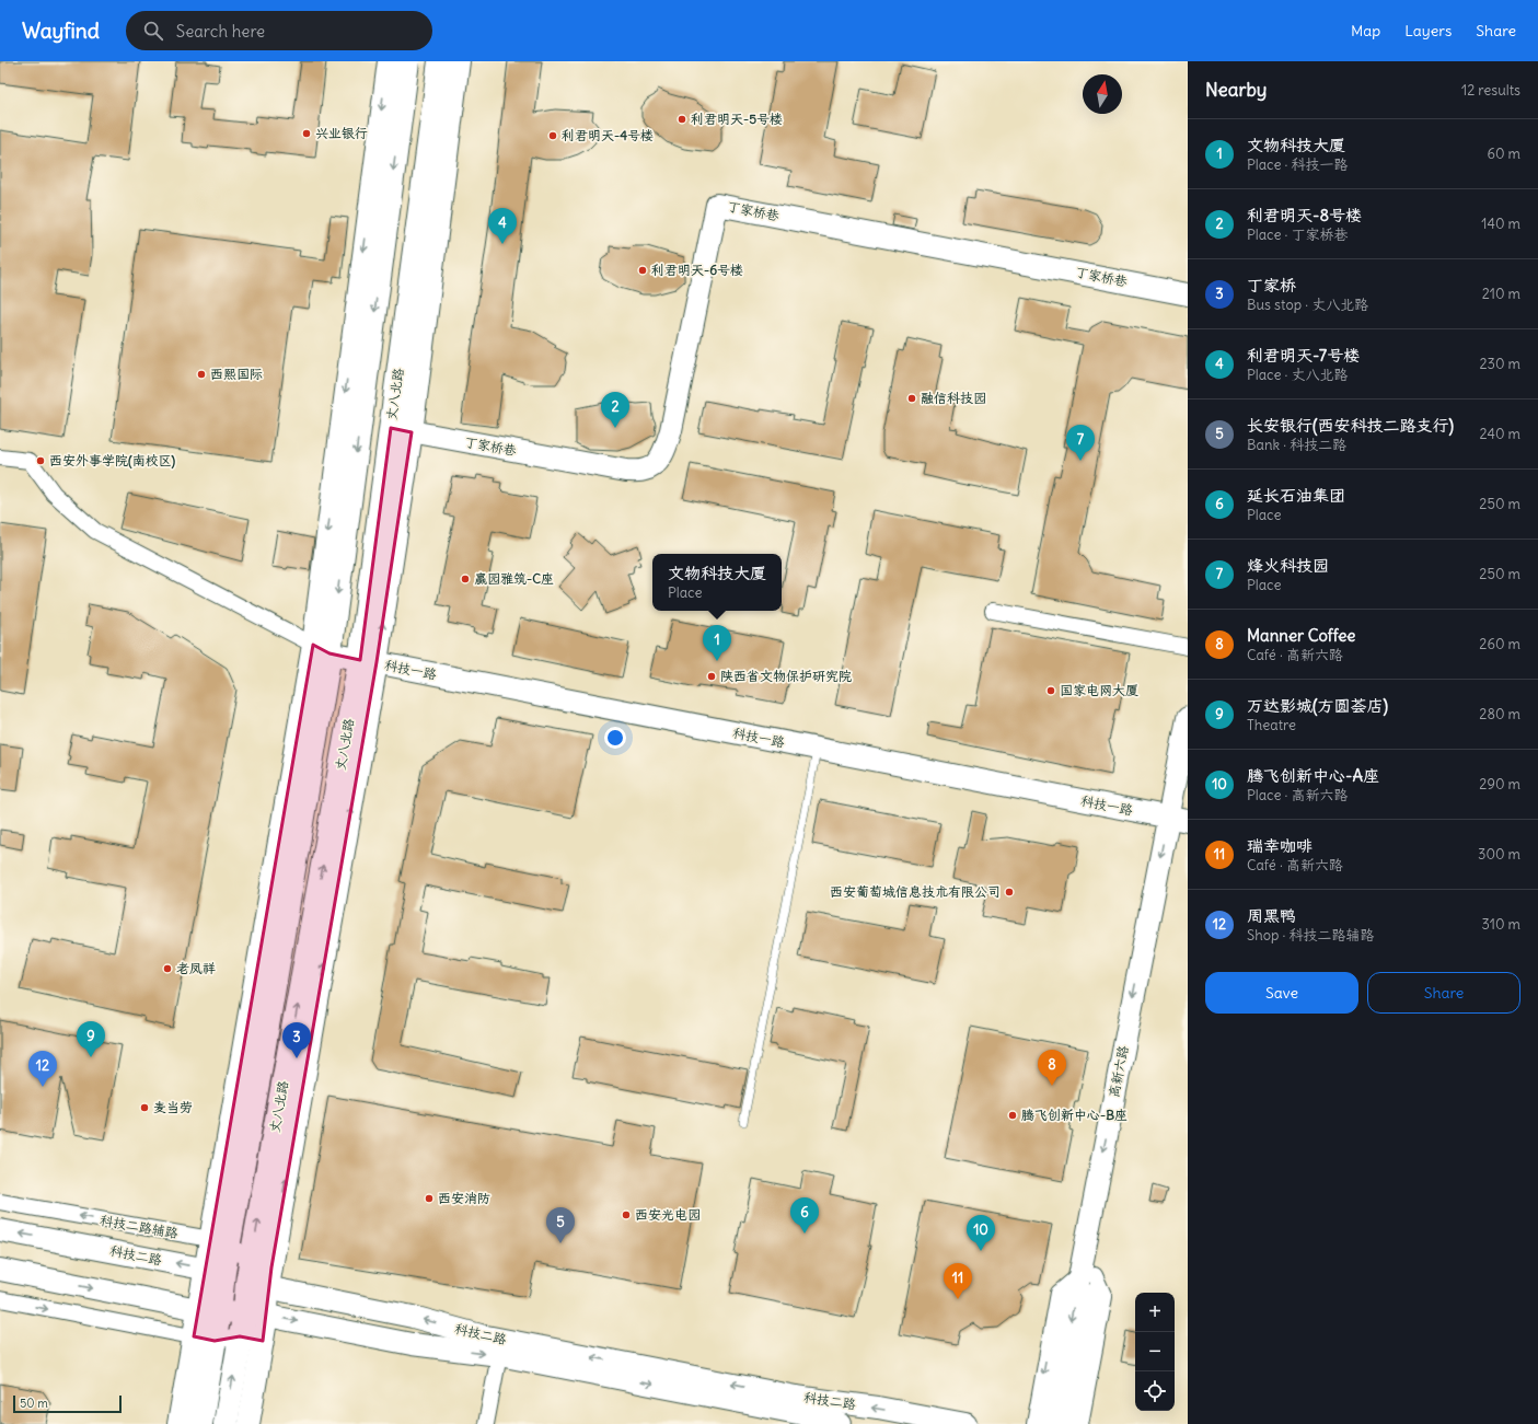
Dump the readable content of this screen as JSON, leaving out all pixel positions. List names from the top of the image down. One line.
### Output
{"streets":{"main road":["丁家桥巷","丈八北路","科技一路","高新六路","科技二路"],"street":["科技二路辅路"]},"crossings":[["丁家桥巷","丈八北路"],["丈八北路","科技一路"],["丈八北路","科技二路辅路"],["丈八北路","科技二路"],["科技一路","高新六路"]],"places":["利君明天-5号楼","兴业银行","利君明天-4号楼","利君明天-6号楼","西熙国际","融信科技园","西安外事学院(南校区)","赢园雅筑-C座","陕西省文物保护研究院","国家电网大厦","西安葡萄城信息技术有限公司","老凤祥","麦当劳","腾飞创新中心-B座","西安消防","西安光电园"],"scale_bar":"50 m","north":"top","page":{"header":"Wayfind","search":"Search here","nav":["Map","Layers","Share"],"heading":["Nearby","12 results"],"list":[{"mark":"1","name":"文物科技大厦","note":"Place · 科技一路","value":"60 m"},{"mark":"2","name":"利君明天-8号楼","note":"Place · 丁家桥巷","value":"140 m"},{"mark":"3","name":"丁家桥","note":"Bus stop · 丈八北路","value":"210 m"},{"mark":"4","name":"利君明天-7号楼","note":"Place · 丈八北路","value":"230 m"},{"mark":"5","name":"长安银行(西安科技二路支行)","note":"Bank · 科技二路","value":"240 m"},{"mark":"6","name":"延长石油集团","note":"Place","value":"250 m"},{"mark":"7","name":"烽火科技园","note":"Place","value":"250 m"},{"mark":"8","name":"Manner Coffee","note":"Café · 高新六路","value":"260 m"},{"mark":"9","name":"万达影城(方圆荟店)","note":"Theatre","value":"280 m"},{"mark":"10","name":"腾飞创新中心-A座","note":"Place · 高新六路","value":"290 m"},{"mark":"11","name":"瑞幸咖啡","note":"Café · 高新六路","value":"300 m"},{"mark":"12","name":"周黑鸭","note":"Shop · 科技二路辅路","value":"310 m"}],"pins":["4","2","7","1","9","3","8","12","6","5","10","11"],"popup":["文物科技大厦","Place"],"buttons":["Save","Share"],"map_buttons":["+","−"],"scale":"50 m"}}
